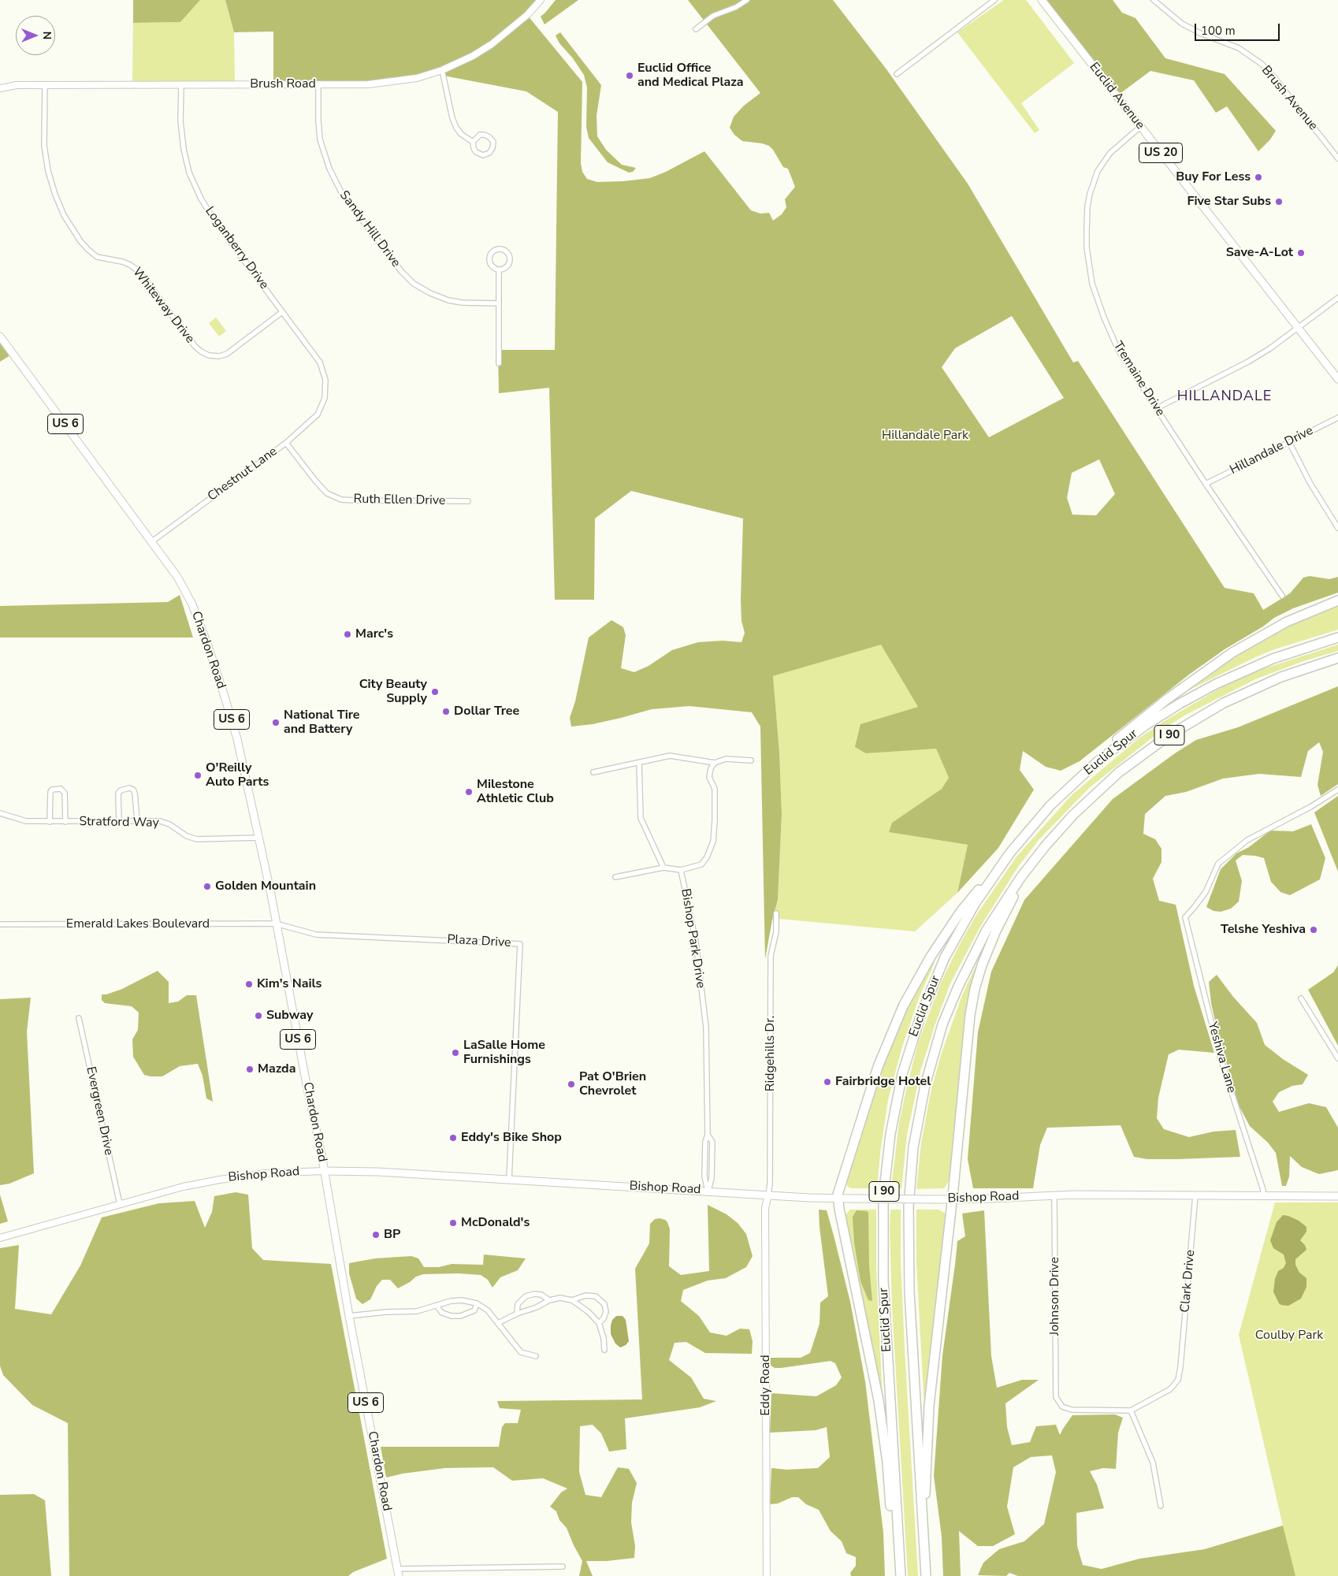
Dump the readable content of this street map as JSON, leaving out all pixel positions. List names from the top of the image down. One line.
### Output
{"streets":{"highway":["I 90","Euclid Spur"],"main road":["Euclid Avenue","US 20","US 6","Chardon Road","Bishop Road"],"street":["Brush Road","Brush Avenue","Sandy Hill Drive","Loganberry Drive","Whiteway Drive","Tremaine Drive","Hillandale Drive","Chestnut Lane","Ruth Ellen Drive","Stratford Way","Emerald Lakes Boulevard","Bishop Park Drive","Plaza Drive","Ridgehills Dr.","Yeshiva Lane","Evergreen Drive","Clark Drive","Johnson Drive","Eddy Road"]},"crossings":[["Brush Road","Sandy Hill Drive"],["Brush Road","Loganberry Drive"],["Brush Road","Whiteway Drive"],["Euclid Avenue","Tremaine Drive"],["Loganberry Drive","Whiteway Drive"],["Loganberry Drive","Chestnut Lane"],["Tremaine Drive","Hillandale Drive"],["Chestnut Lane","Ruth Ellen Drive"],["Chestnut Lane","Chardon Road"],["Chardon Road","Stratford Way"],["Chardon Road","Emerald Lakes Boulevard"],["Chardon Road","Plaza Drive"],["Chardon Road","Bishop Road"],["Emerald Lakes Boulevard","Plaza Drive"],["Bishop Park Drive","Bishop Road"],["Plaza Drive","Bishop Road"],["Ridgehills Dr.","Bishop Road"],["Ridgehills Dr.","Eddy Road"],["Yeshiva Lane","Bishop Road"],["Evergreen Drive","Bishop Road"],["Bishop Road","Clark Drive"],["Bishop Road","Johnson Drive"],["Bishop Road","Eddy Road"],["Clark Drive","Johnson Drive"]],"districts":["HILLANDALE"],"parks":["Hillandale Park","Coulby Park"],"places":["Euclid Office and Medical Plaza","Buy For Less","Five Star Subs","Save-A-Lot","Marc's","City Beauty Supply","Dollar Tree","National Tire and Battery","O'Reilly Auto Parts","Milestone Athletic Club","Golden Mountain","Telshe Yeshiva","Kim's Nails","Subway","LaSalle Home Furnishings","Mazda","Fairbridge Hotel","Pat O'Brien Chevrolet","Eddy's Bike Shop","McDonald's","BP"],"scale_bar":"100 m","north":"right"}
